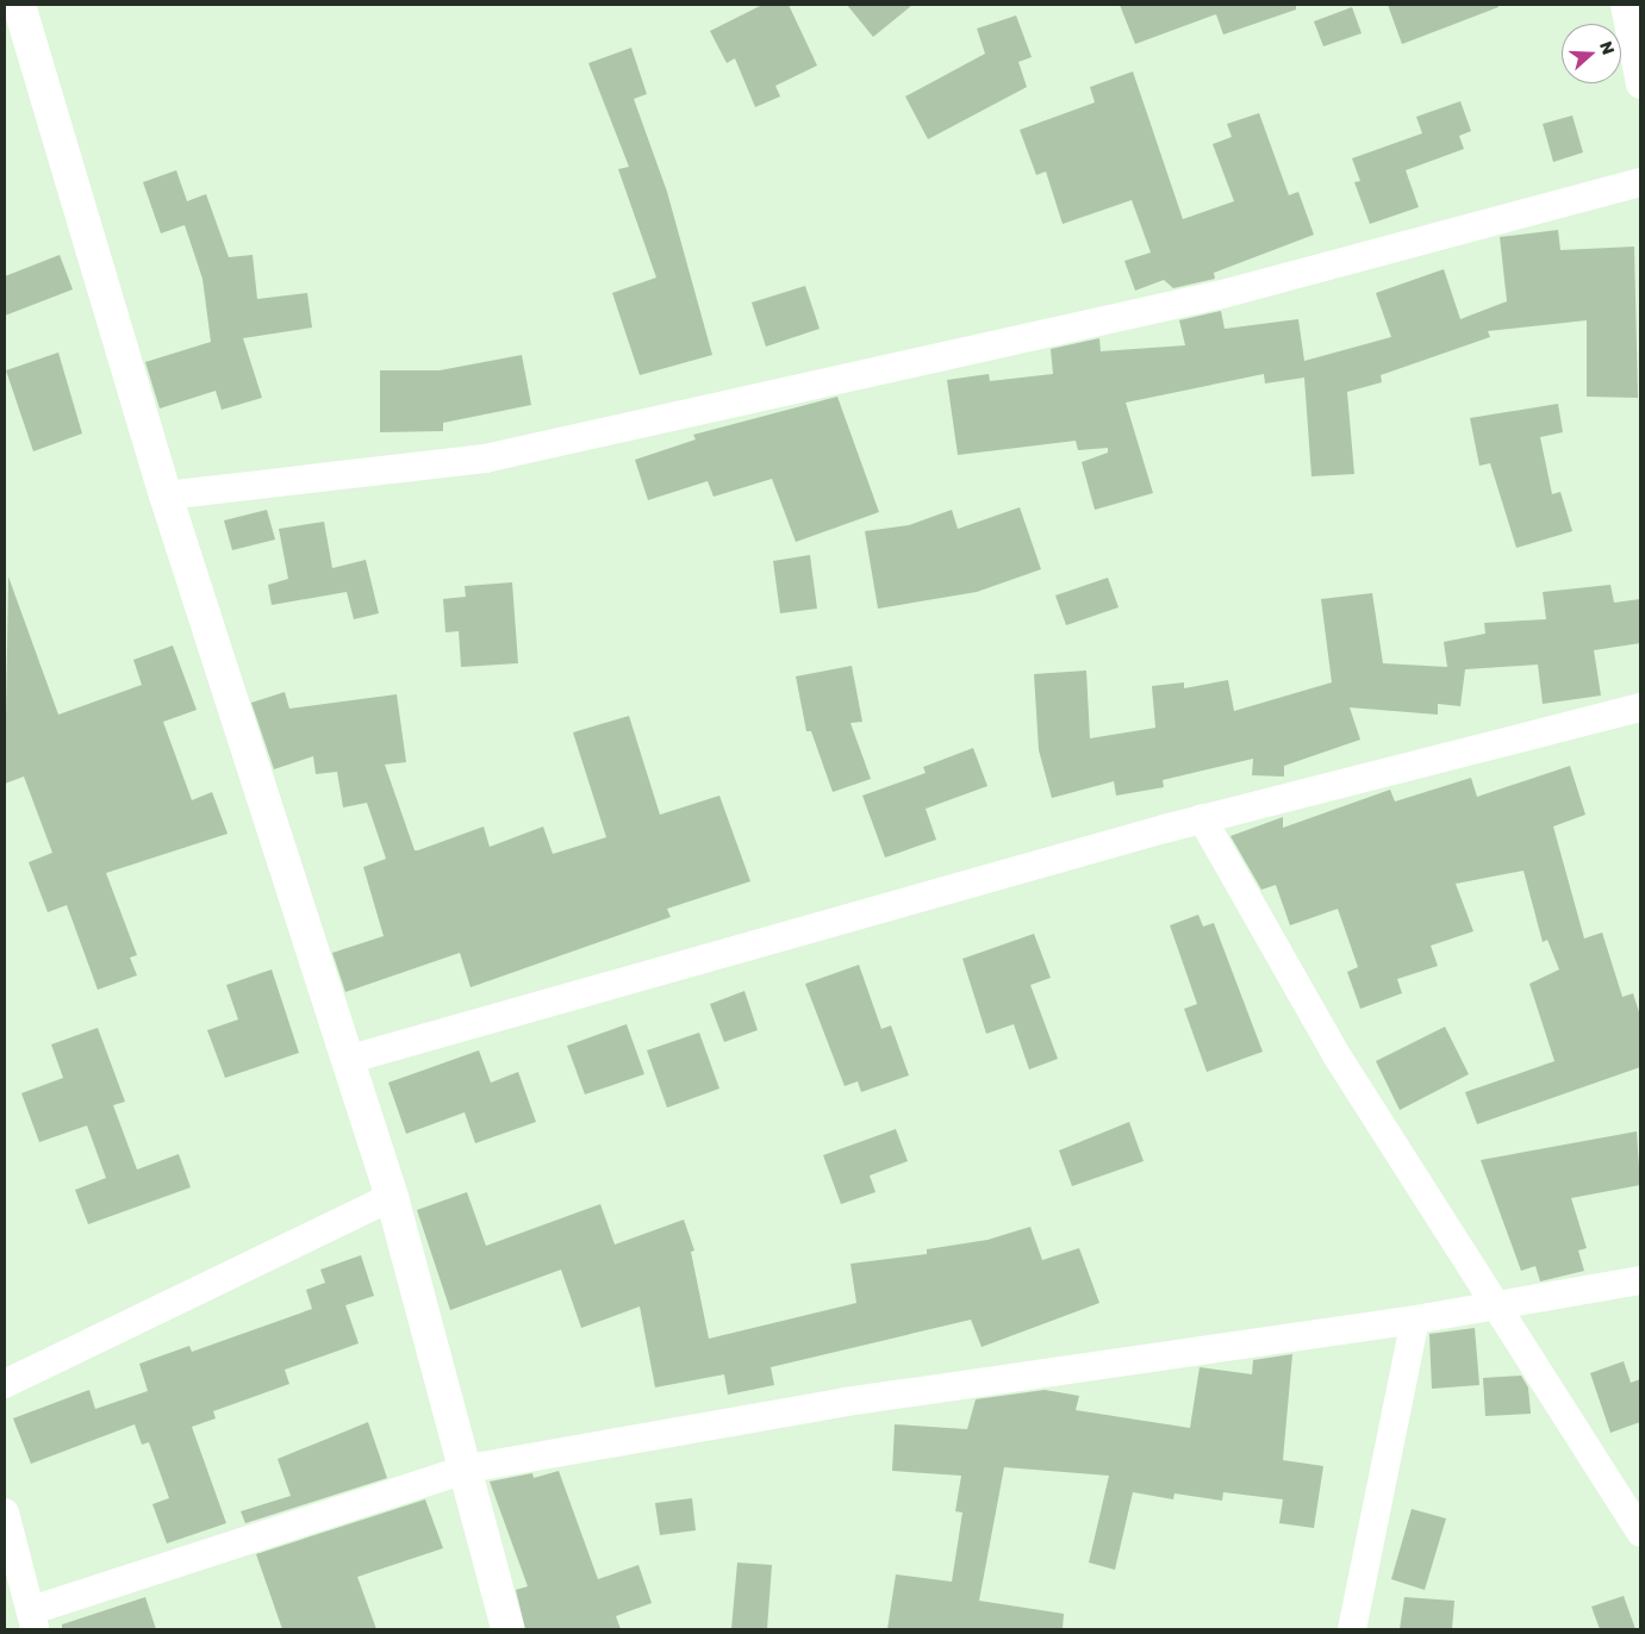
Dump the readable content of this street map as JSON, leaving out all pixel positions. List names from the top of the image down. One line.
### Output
{"north":"right"}
